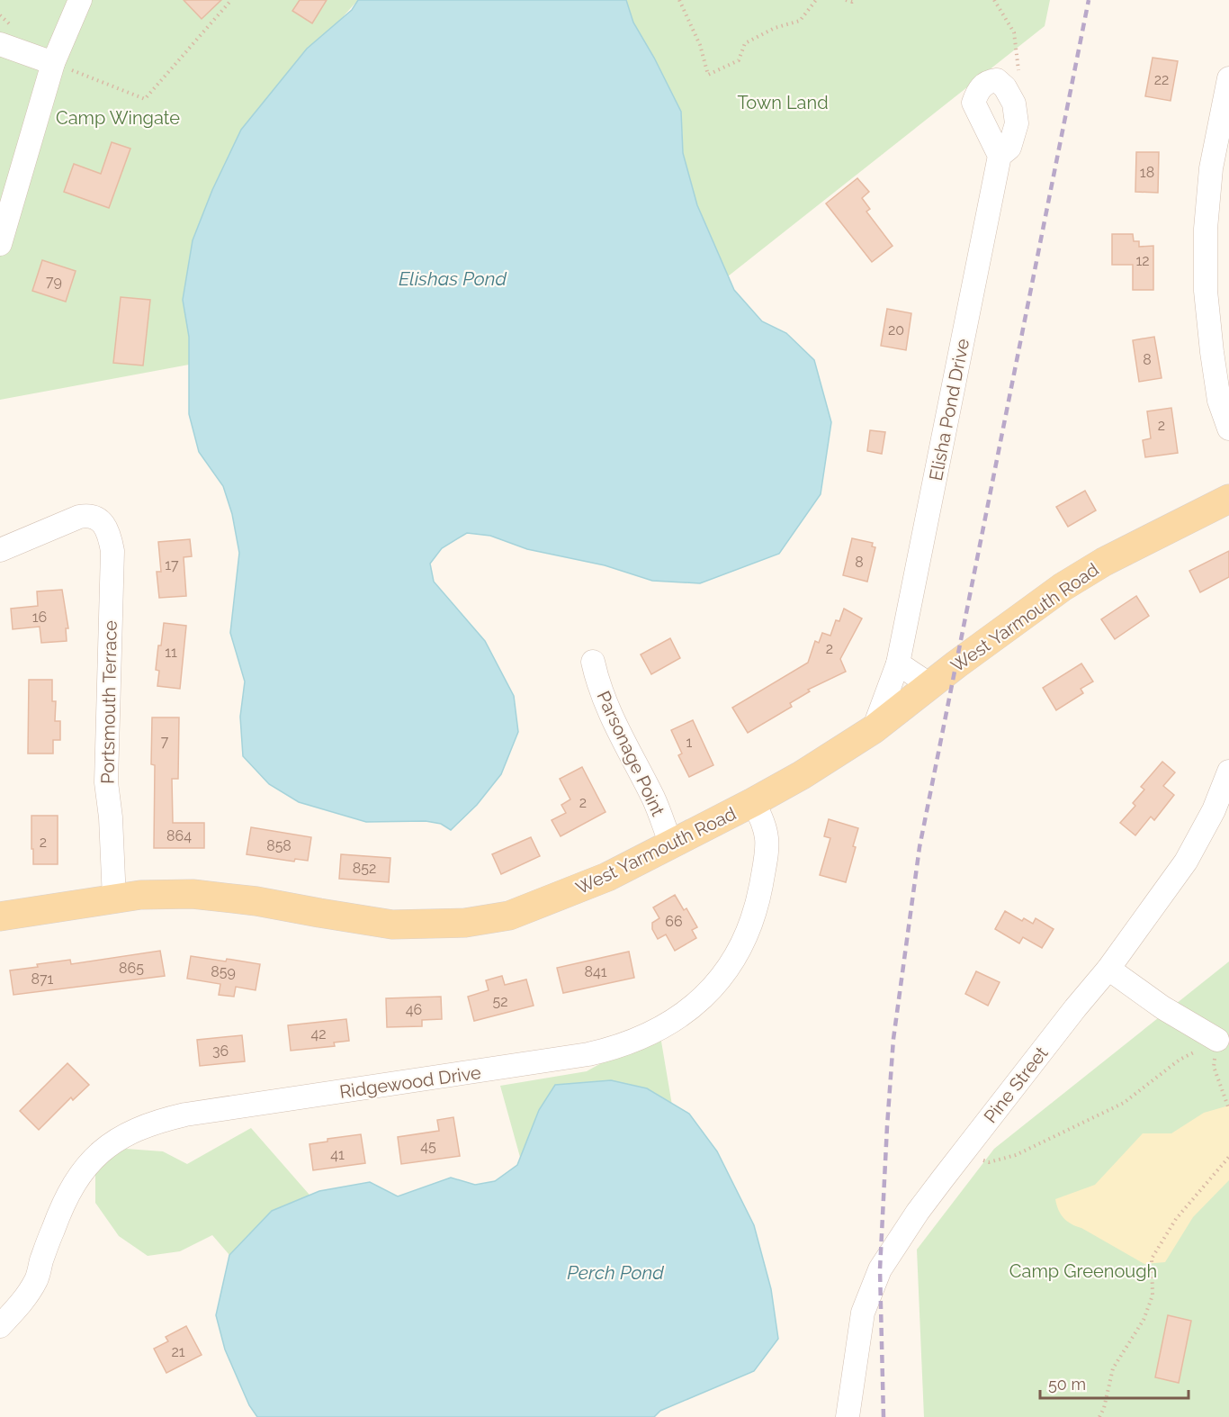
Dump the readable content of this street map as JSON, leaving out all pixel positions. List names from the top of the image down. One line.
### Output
{"streets":{"main road":["West Yarmouth Road"],"street":["Elisha Pond Drive","Portsmouth Terrace","Parsonage Point","Ridgewood Drive","Pine Street"]},"crossings":[["Elisha Pond Drive","West Yarmouth Road"],["West Yarmouth Road","Portsmouth Terrace"],["West Yarmouth Road","Parsonage Point"],["West Yarmouth Road","Ridgewood Drive"]],"water":["Elishas Pond","Perch Pond"],"parks":["Town Land","Camp Wingate","Camp Greenough"],"house_numbers":["22","18","12","79","20","8","2","8","17","16","2","11","7","1","2","864","2","858","852","66","865","859","841","871","52","46","42","36","45","41","21"],"scale_bar":"50 m"}
